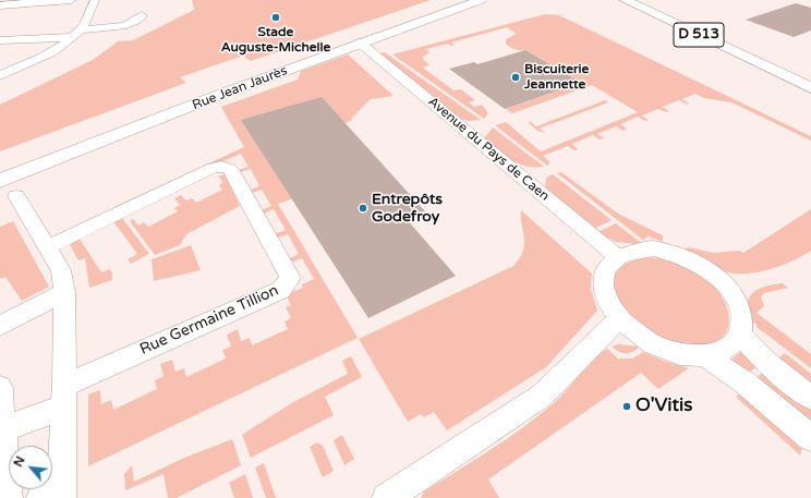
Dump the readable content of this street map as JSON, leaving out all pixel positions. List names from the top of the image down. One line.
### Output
{"streets":{"main road":["D 513","Rue Jean Jaurès"],"street":["Avenue du Pays de Caen","Rue Germaine Tillion"]},"crossings":[["Rue Jean Jaurès","Avenue du Pays de Caen"]],"places":["Stade Auguste-Michelle","Biscuiterie Jeannette","Entrepôts Godefroy","O'Vitis"],"north":"top left"}
